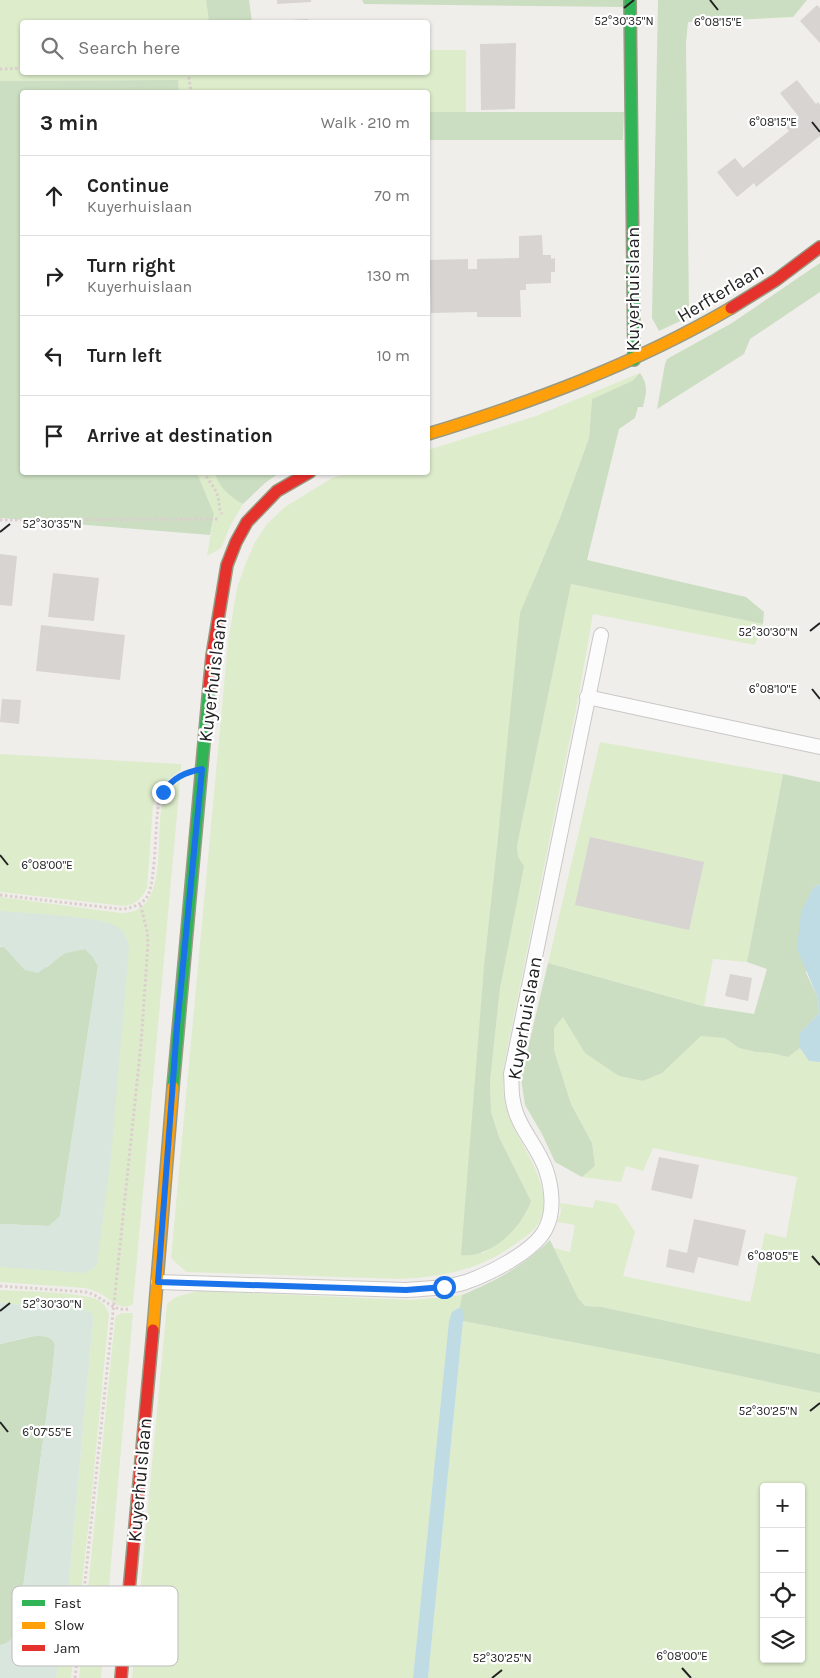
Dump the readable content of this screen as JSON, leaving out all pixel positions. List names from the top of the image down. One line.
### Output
{"streets":{"street":["Kuyerhuislaan","Herfterlaan"]},"crossings":[["Kuyerhuislaan","Herfterlaan"]],"legend":["Fast","Slow","Jam"],"page":{"search":"Search here","heading":["3 min","Walk · 210 m"],"list":[["Continue","Kuyerhuislaan","70 m"],["Turn right","Kuyerhuislaan","130 m"],["Turn left","10 m"],"Arrive at destination"],"map_buttons":["+","−"]},"coordinates":["52°30'35\"N","6°08'15\"E","52°30'30\"N","6°08'10\"E","6°08'00\"E","6°08'05\"E","52°30'25\"N","6°07'55\"E"]}
